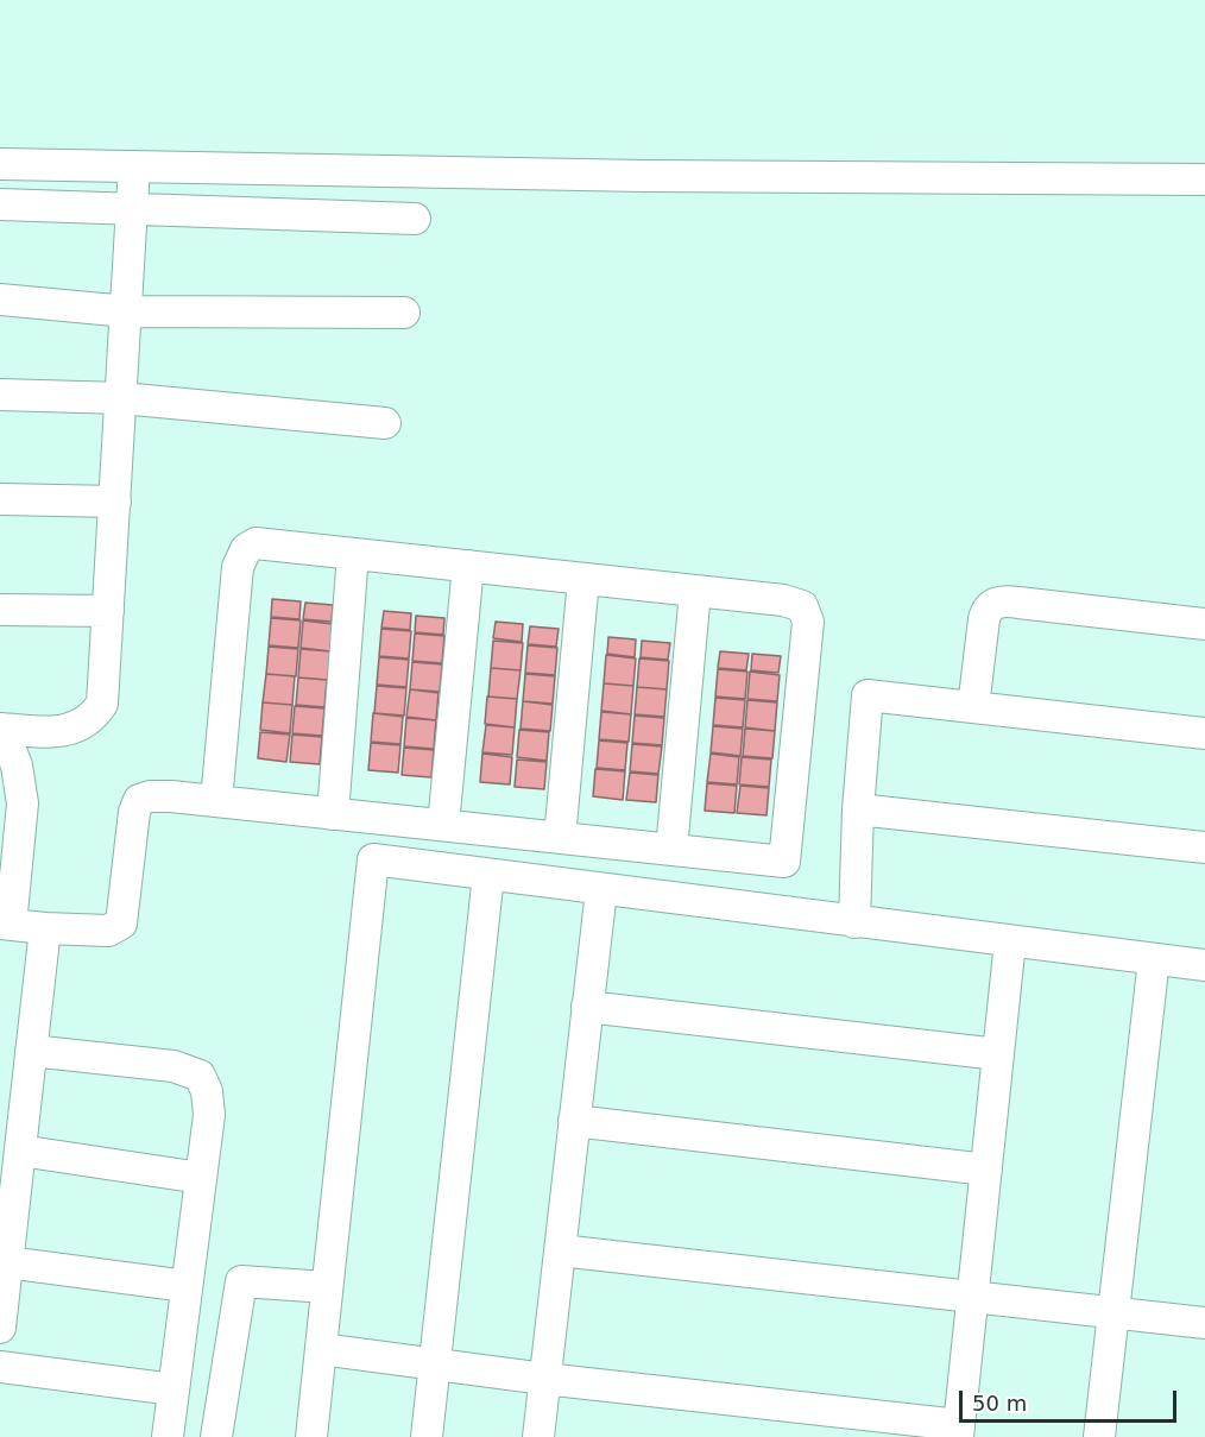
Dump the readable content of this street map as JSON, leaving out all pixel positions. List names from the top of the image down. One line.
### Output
{"scale_bar":"50 m"}
